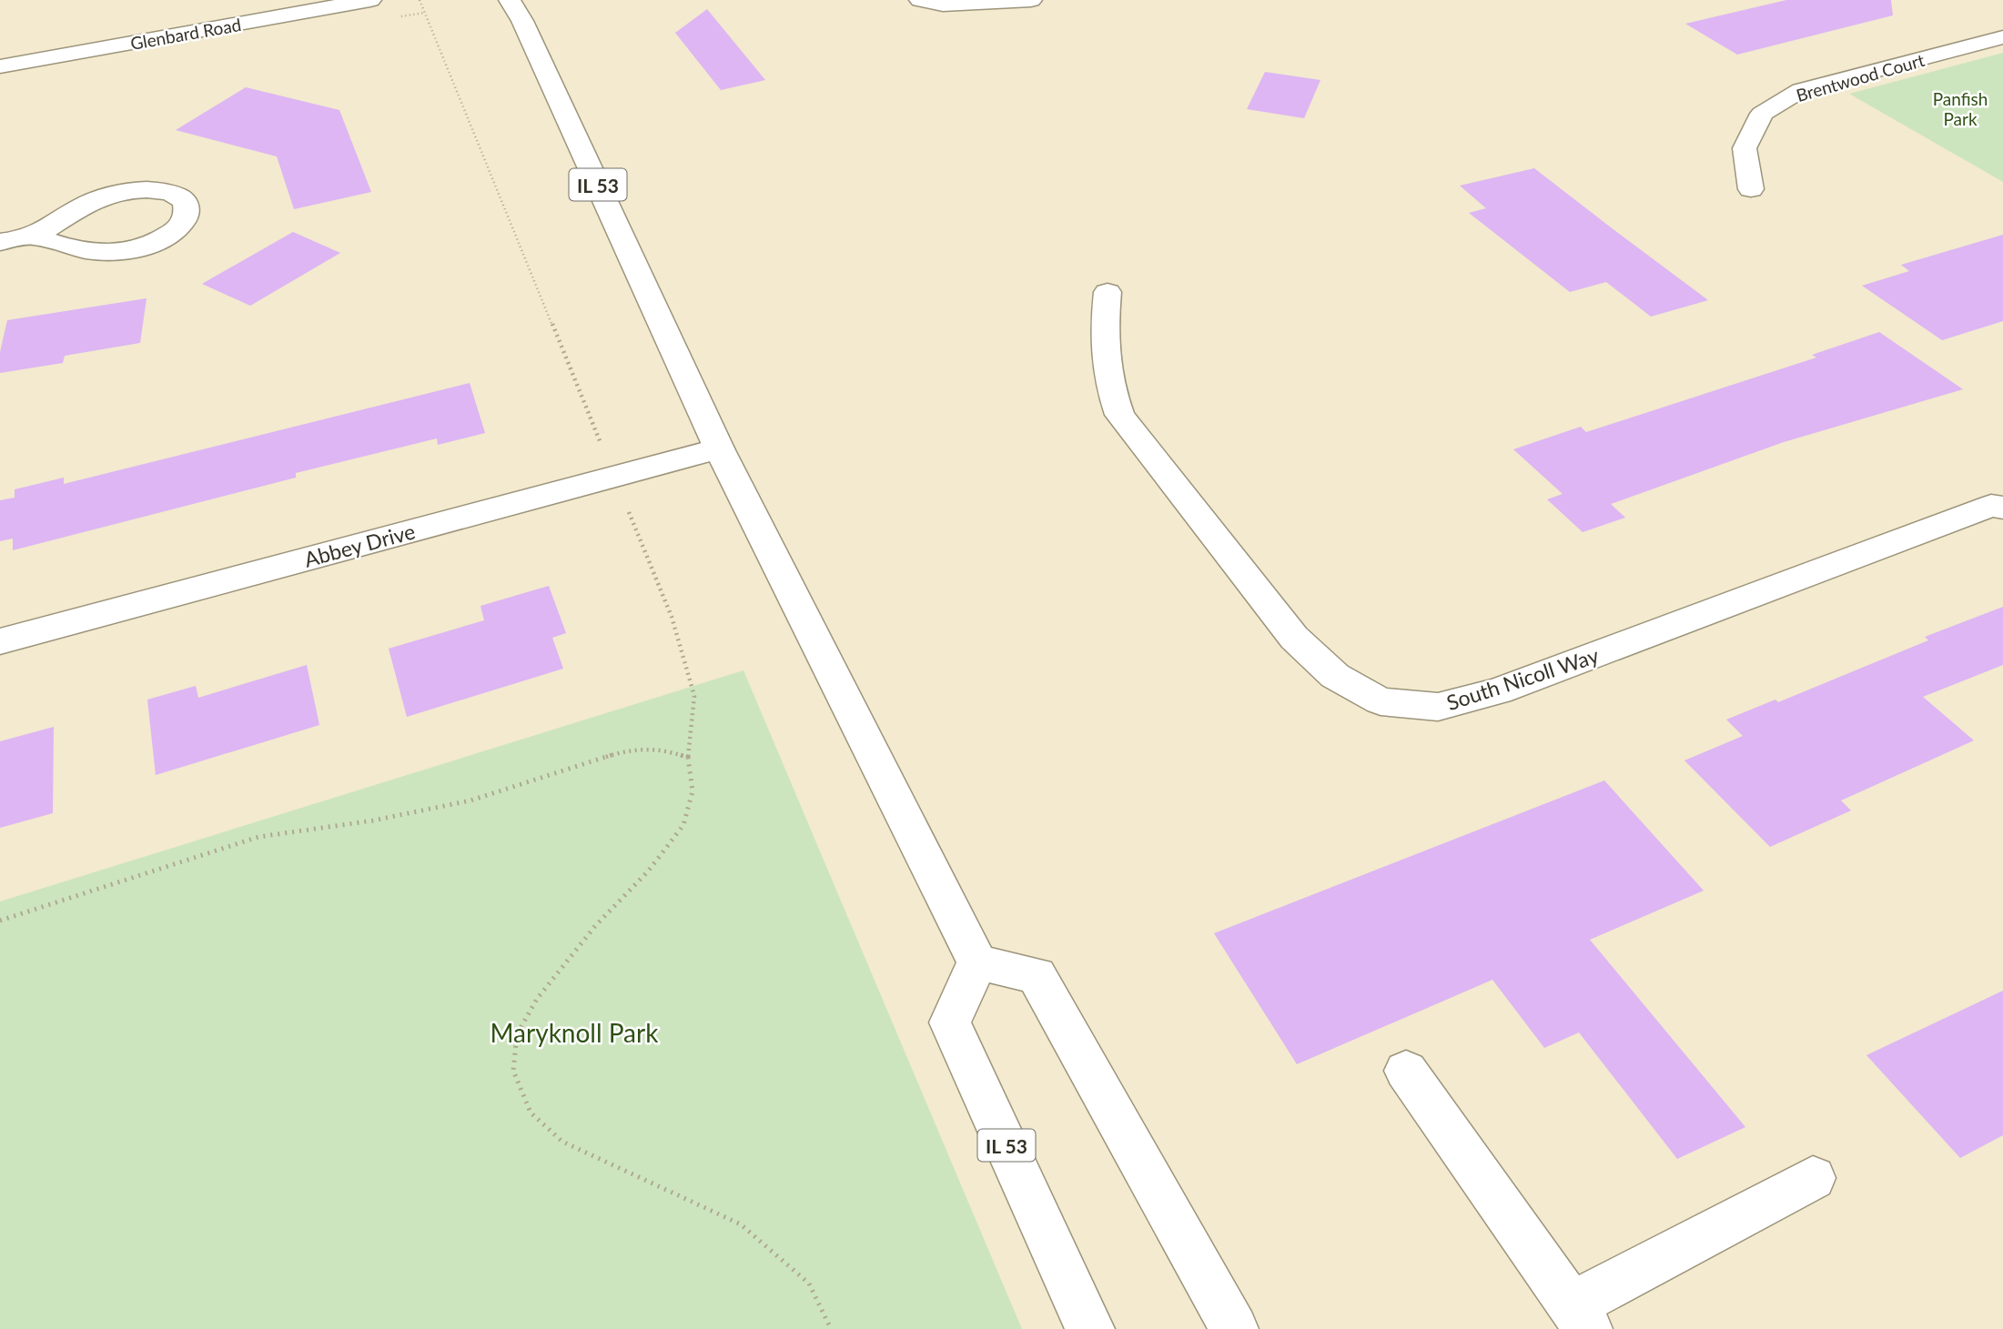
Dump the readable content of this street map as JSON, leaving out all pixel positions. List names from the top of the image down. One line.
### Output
{"streets":{"street":["Glenbard Road","Brentwood Court","IL 53","Abbey Drive","South Nicoll Way"]},"crossings":[["IL 53","Abbey Drive"]],"parks":["Panfish Park","Maryknoll Park"]}
